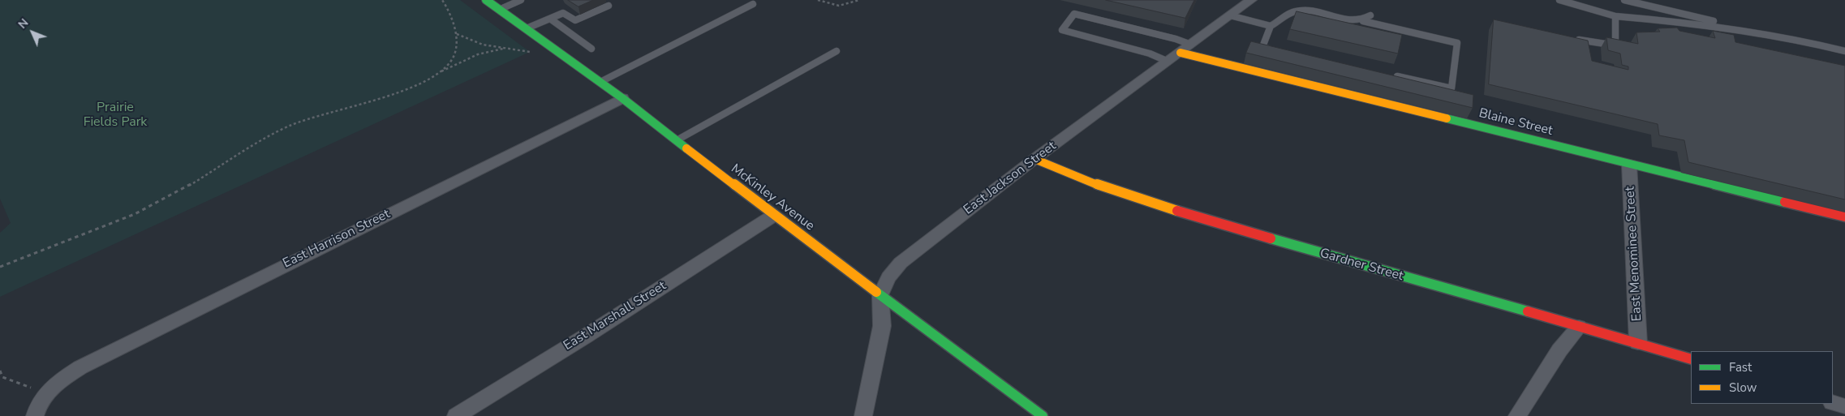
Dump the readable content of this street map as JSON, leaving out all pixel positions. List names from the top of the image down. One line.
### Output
{"streets":{"street":["Blaine Street","East Jackson Street","McKinley Avenue","East Harrison Street","East Menominee Street","Gardner Street","East Marshall Street"]},"crossings":[["Blaine Street","East Jackson Street"],["Blaine Street","East Menominee Street"],["East Jackson Street","McKinley Avenue"],["East Jackson Street","Gardner Street"],["McKinley Avenue","East Harrison Street"],["McKinley Avenue","East Marshall Street"],["East Menominee Street","Gardner Street"]],"parks":["Prairie Fields Park"],"legend":["Fast","Slow"],"north":"top left"}
